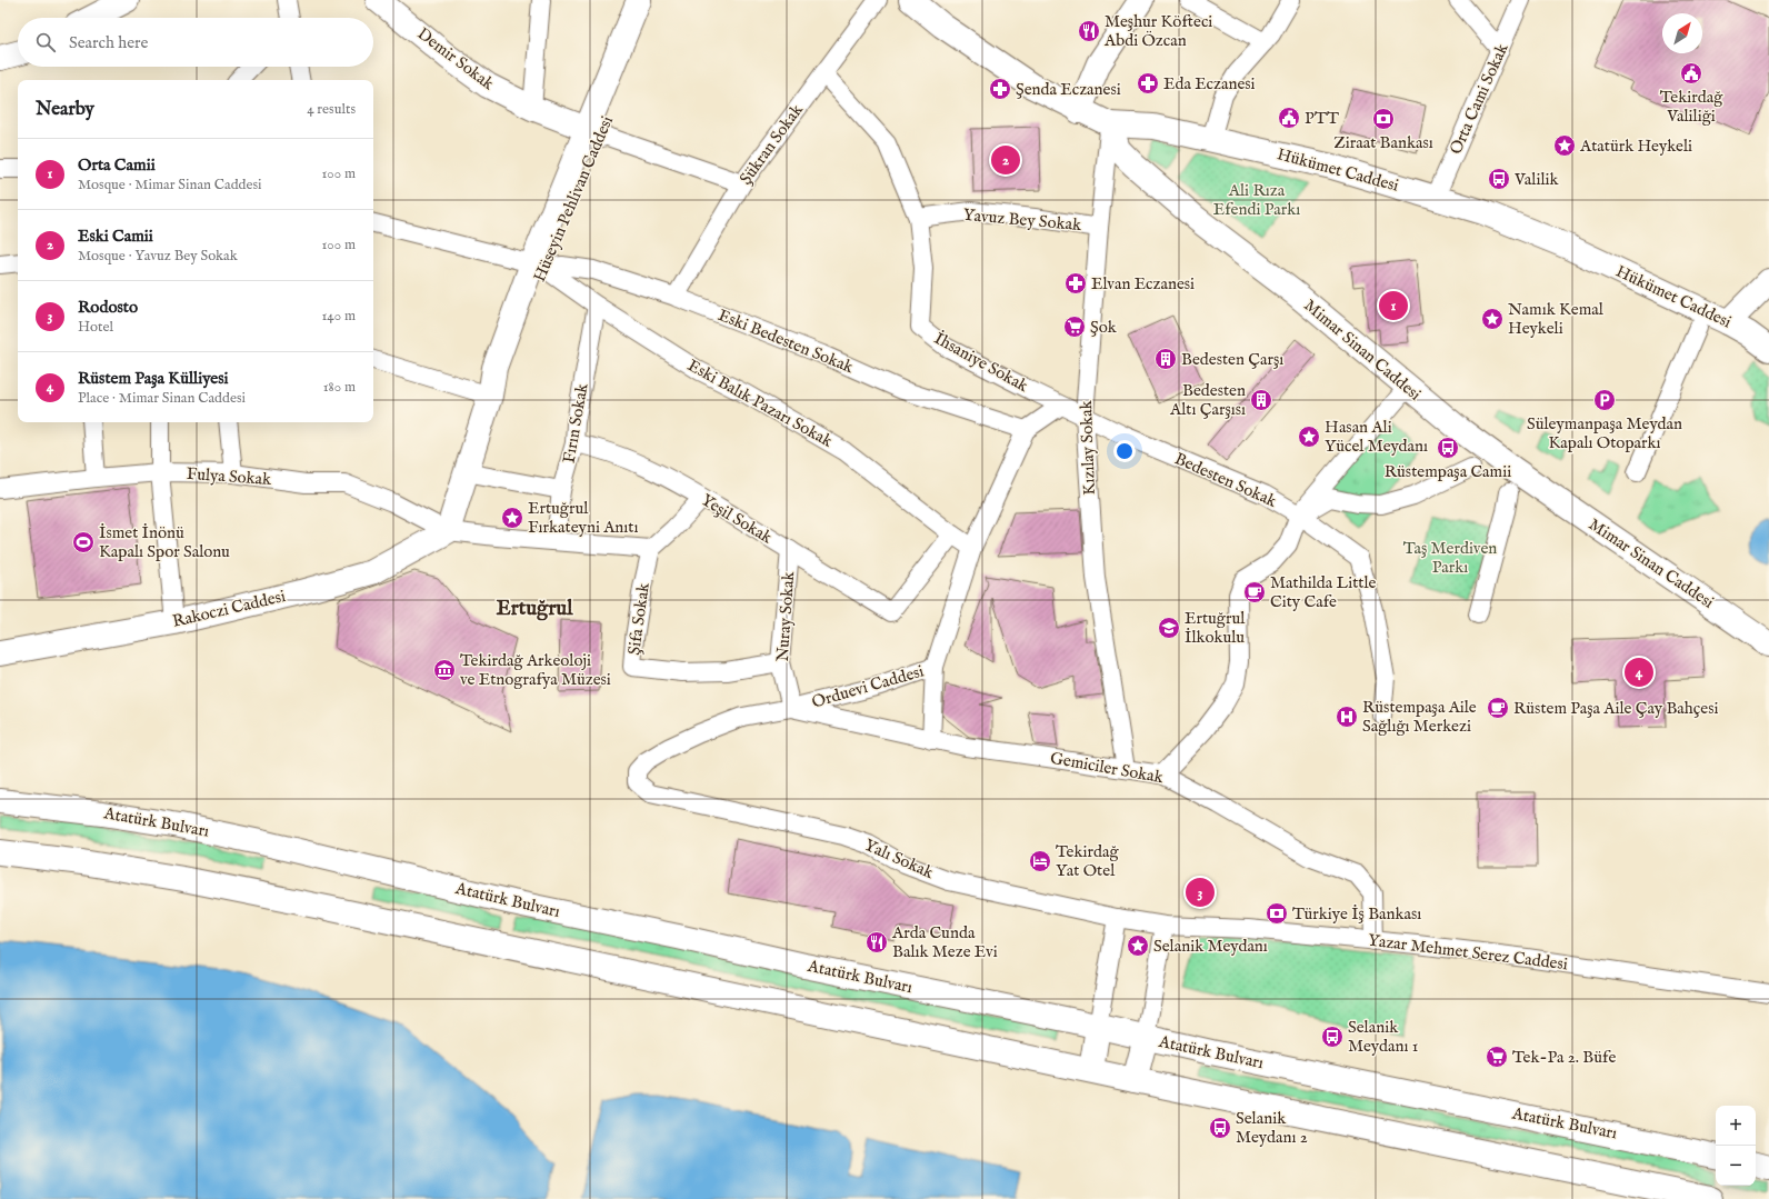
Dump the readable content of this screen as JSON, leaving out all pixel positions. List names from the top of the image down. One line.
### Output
{"streets":{"main road":["Demir Sokak","Hükümet Caddesi","Hüseyin Pehlivan Caddesi","Mimar Sinan Caddesi","Rakoczi Caddesi","Atatürk Bulvarı"],"street":["Orta Cami Sokak","Şükran Sokak","Yavuz Bey Sokak","Eski Bedesten Sokak","İhsaniye Sokak","Eski Balık Pazarı Sokak","Fırın Sokak","Kızılay Sokak","Fulya Sokak","Bedesten Sokak","Yeşil Sokak","Nuray Sokak","Şifa Sokak","Orduevi Caddesi","Gemiciler Sokak","Yalı Sokak","Yazar Mehmet Serez Caddesi"]},"crossings":[["Demir Sokak","Şükran Sokak"],["Demir Sokak","Hüseyin Pehlivan Caddesi"],["Orta Cami Sokak","Hükümet Caddesi"],["Şükran Sokak","Eski Bedesten Sokak"],["Şükran Sokak","İhsaniye Sokak"],["Hükümet Caddesi","Mimar Sinan Caddesi"],["Hükümet Caddesi","Kızılay Sokak"],["Hüseyin Pehlivan Caddesi","Eski Bedesten Sokak"],["Hüseyin Pehlivan Caddesi","Eski Balık Pazarı Sokak"],["Hüseyin Pehlivan Caddesi","Fulya Sokak"],["Hüseyin Pehlivan Caddesi","Rakoczi Caddesi"],["Yavuz Bey Sokak","İhsaniye Sokak"],["Yavuz Bey Sokak","Kızılay Sokak"],["Eski Bedesten Sokak","Eski Balık Pazarı Sokak"],["Eski Bedesten Sokak","Orduevi Caddesi"],["Mimar Sinan Caddesi","Kızılay Sokak"],["İhsaniye Sokak","Kızılay Sokak"],["İhsaniye Sokak","Bedesten Sokak"],["İhsaniye Sokak","Orduevi Caddesi"],["Eski Balık Pazarı Sokak","Fırın Sokak"],["Eski Balık Pazarı Sokak","Yeşil Sokak"],["Eski Balık Pazarı Sokak","Orduevi Caddesi"],["Fırın Sokak","Yeşil Sokak"],["Kızılay Sokak","Bedesten Sokak"],["Kızılay Sokak","Gemiciler Sokak"],["Fulya Sokak","Rakoczi Caddesi"],["Yeşil Sokak","Nuray Sokak"],["Nuray Sokak","Şifa Sokak"],["Nuray Sokak","Orduevi Caddesi"],["Nuray Sokak","Gemiciler Sokak"],["Orduevi Caddesi","Gemiciler Sokak"],["Orduevi Caddesi","Yalı Sokak"],["Gemiciler Sokak","Yazar Mehmet Serez Caddesi"],["Yalı Sokak","Yazar Mehmet Serez Caddesi"]],"districts":["Ertuğrul"],"parks":["Ali Rıza Efendi Parkı","Taş Merdiven Parkı"],"places":{"restaurant":["Meşhur Köfteci Abdi Özcan","Arda Cunda Balık Meze Evi"],"public building":["Tekirdağ Valiliği","PTT"],"pharmacy":["Eda Eczanesi","Şenda Eczanesi","Elvan Eczanesi"],"bank":["Ziraat Bankası","Türkiye İş Bankası"],"place":["Atatürk Heykeli","Namık Kemal Heykeli","Hasan Ali Yücel Meydanı","Ertuğrul Fırkateyni Anıtı","Selanik Meydanı"],"bus stop":["Valilik","Rüstempaşa Camii","Selanik Meydanı 1","Selanik Meydanı 2"],"supermarket":["Şok","Tek-Pa 2. Büfe"],"building":["Bedesten Çarşı","Bedesten Altı Çarşısı"],"parking":["Süleymanpaşa Meydan Kapalı Otoparkı"],"sports":["İsmet İnönü Kapalı Spor Salonu"],"cafe":["Mathilda Little City Cafe","Rüstem Paşa Aile Çay Bahçesi"],"school or university":["Ertuğrul İlkokulu"],"museum":["Tekirdağ Arkeoloji ve Etnografya Müzesi"],"hospital":["Rüstempaşa Aile Sağlığı Merkezi"],"hotel":["Tekirdağ Yat Otel"]},"north":"top right","page":{"search":"Search here","heading":["Nearby","4 results"],"list":[{"mark":"1","name":"Orta Camii","note":"Mosque · Mimar Sinan Caddesi","value":"100 m"},{"mark":"2","name":"Eski Camii","note":"Mosque · Yavuz Bey Sokak","value":"100 m"},{"mark":"3","name":"Rodosto","note":"Hotel","value":"140 m"},{"mark":"4","name":"Rüstem Paşa Külliyesi","note":"Place · Mimar Sinan Caddesi","value":"180 m"}],"pins":["2","1","4","3"],"map_buttons":["+","−"]}}
